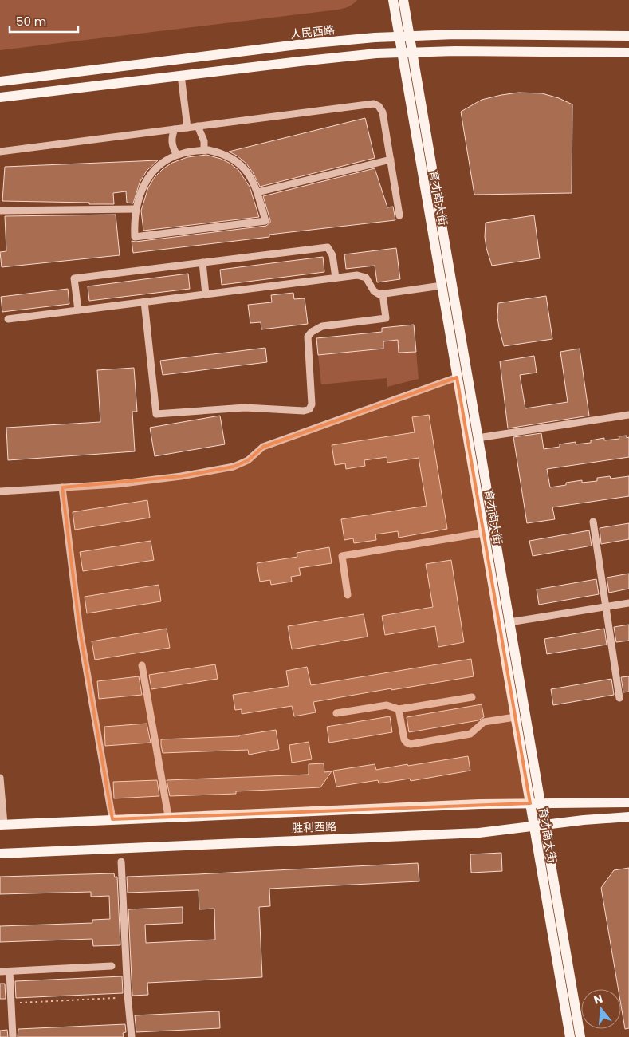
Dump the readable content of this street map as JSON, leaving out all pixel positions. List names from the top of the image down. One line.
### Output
{"streets":{"main road":["人民西路","育才南大街","胜利西路"]},"crossings":[["人民西路","育才南大街"],["育才南大街","胜利西路"]],"scale_bar":"50 m","north":"top"}
